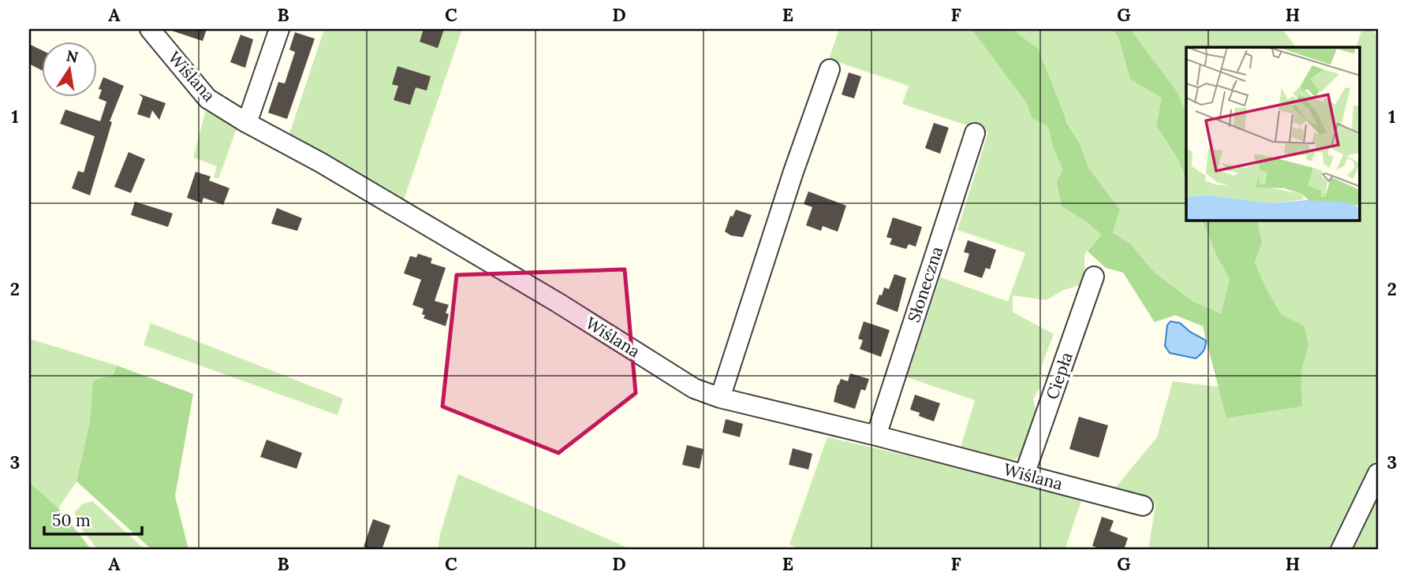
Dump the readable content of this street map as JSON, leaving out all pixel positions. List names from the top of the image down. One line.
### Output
{"streets":{"street":["Wiślana","Słoneczna","Ciepła"]},"crossings":[["Wiślana","Słoneczna"],["Wiślana","Ciepła"]],"scale_bar":"50 m","north":"top","grid":{"columns":["A","B","C","D","E","F","G","H"],"rows":["1","2","3"]}}
